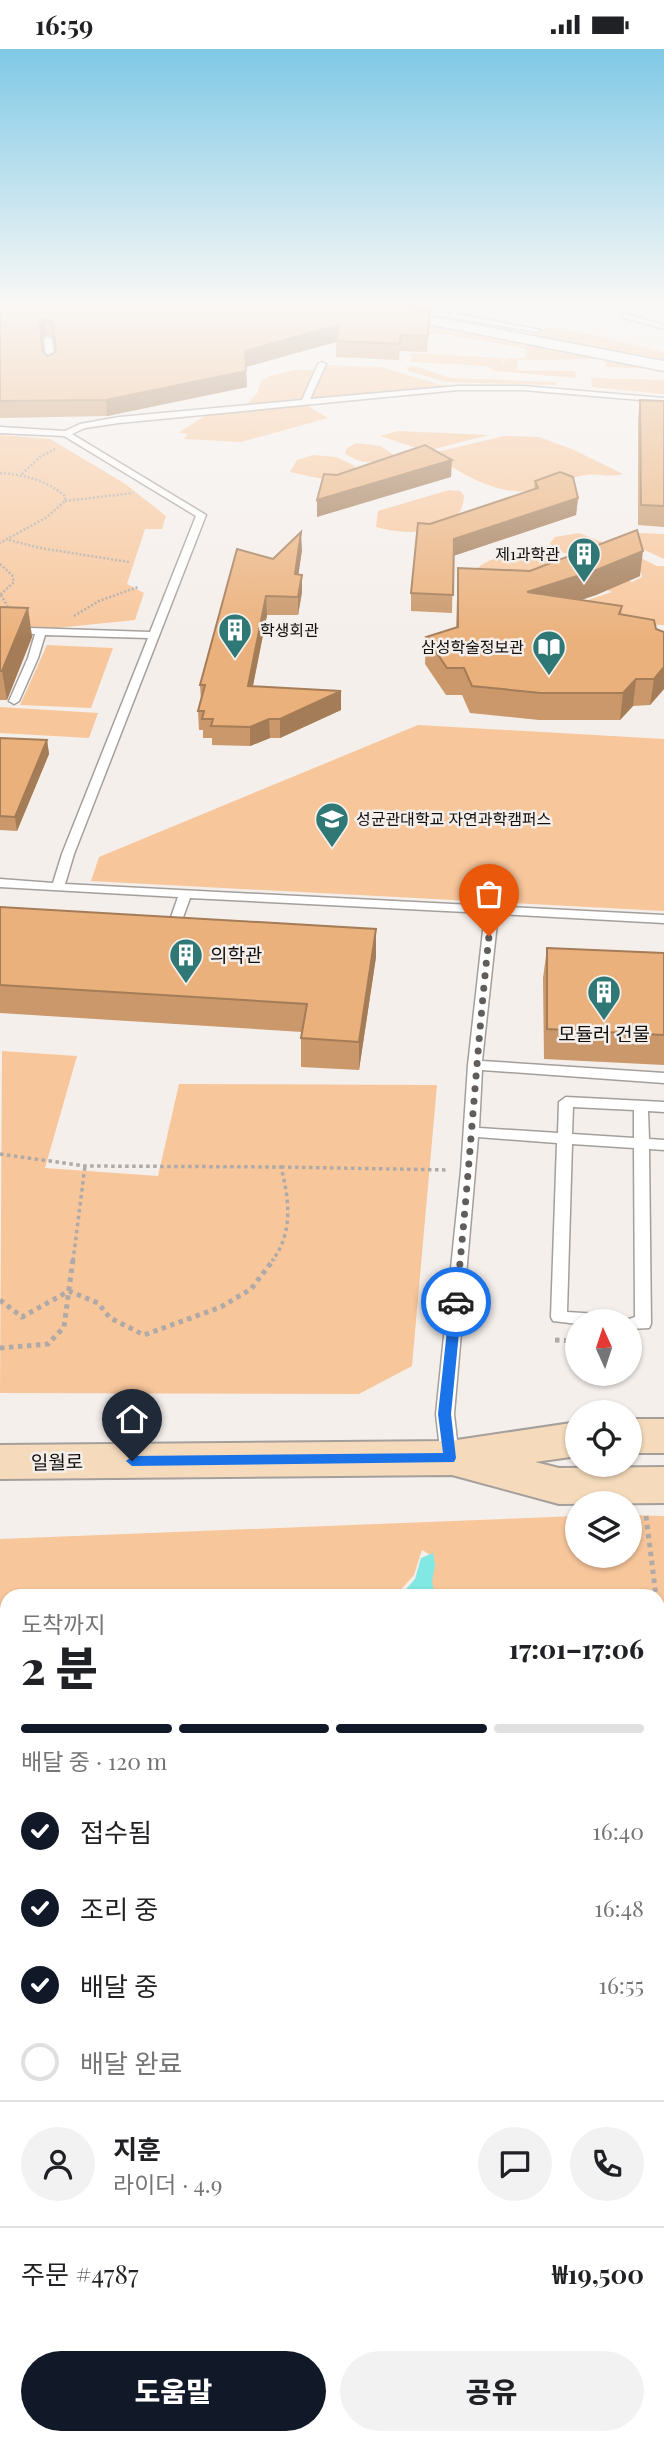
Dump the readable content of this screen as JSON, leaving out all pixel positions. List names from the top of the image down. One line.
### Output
{"streets":{"street":["일월로"]},"places":{"building":["제1과학관","학생회관","의학관","모듈러 건물"],"library":["삼성학술정보관"],"school or university":["성균관대학교 자연과학캠퍼스"]},"north":"top","page":{"status":"16:59","heading":["2 분","도착까지","17:01–17:06"],"panel":["지훈","라이더 · 4.9","주문 #4787","₩19,500"],"bar":"배달 중 · 120 m","list":[["접수됨","16:40"],["조리 중","16:48"],["배달 중","16:55"],"배달 완료"],"buttons":["도움말","공유"]}}
